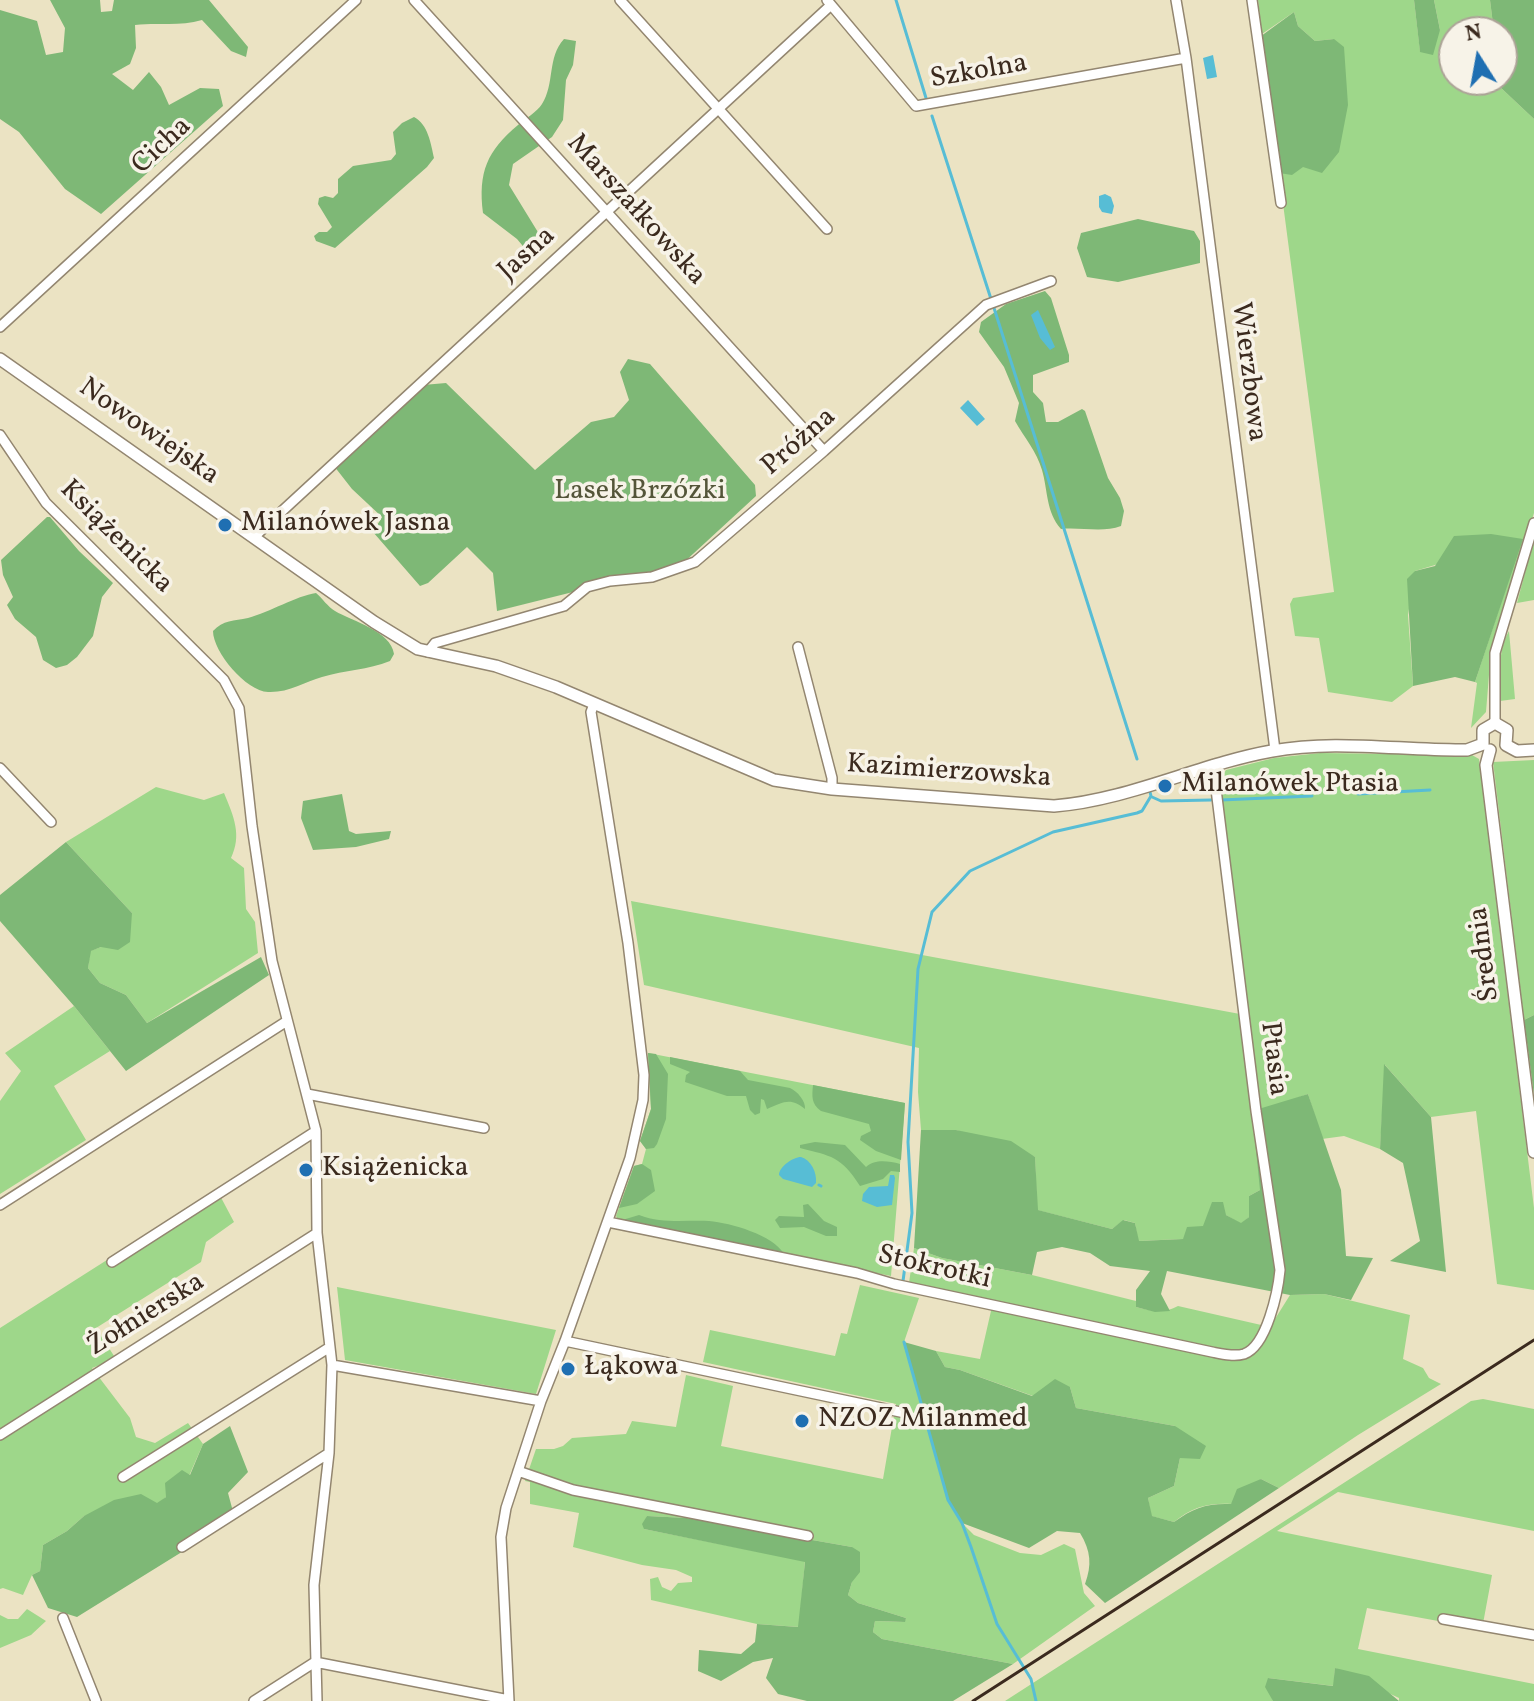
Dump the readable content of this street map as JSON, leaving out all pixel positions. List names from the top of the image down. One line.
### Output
{"streets":{"street":["Szkolna","Cicha","Marszałkowska","Jasna","Wierzbowa","Nowowiejska","Próżna","Książenicka","Kazimierzowska","Średnia","Ptasia","Stokrotki","Żołnierska"]},"crossings":[["Szkolna","Jasna"],["Szkolna","Wierzbowa"],["Marszałkowska","Jasna"],["Marszałkowska","Próżna"],["Jasna","Nowowiejska"],["Wierzbowa","Kazimierzowska"],["Nowowiejska","Próżna"],["Nowowiejska","Kazimierzowska"],["Próżna","Kazimierzowska"],["Książenicka","Żołnierska"],["Kazimierzowska","Średnia"],["Kazimierzowska","Ptasia"],["Ptasia","Stokrotki"]],"parks":["Lasek Brzózki"],"places":["Milanówek Jasna","Milanówek Ptasia","Książenicka","Łąkowa","NZOZ Milanmed"],"north":"top"}
